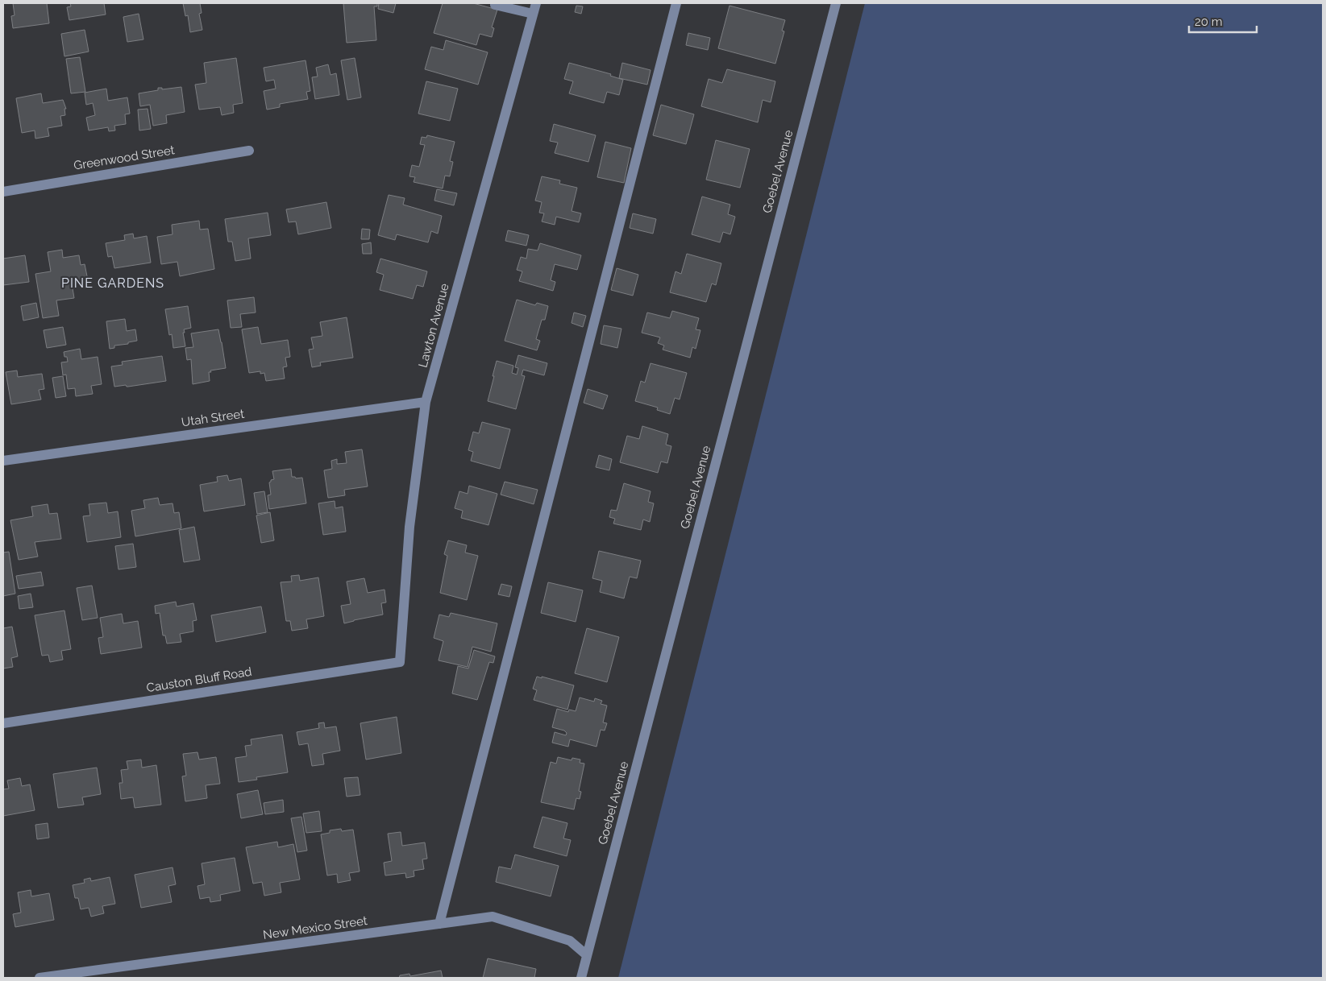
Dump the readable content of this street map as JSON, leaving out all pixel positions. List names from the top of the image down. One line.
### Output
{"streets":{"street":["Greenwood Street","Goebel Avenue","Lawton Avenue","Utah Street","Causton Bluff Road","New Mexico Street"]},"crossings":[["Goebel Avenue","New Mexico Street"],["Lawton Avenue","Utah Street"],["Lawton Avenue","Causton Bluff Road"]],"districts":["PINE GARDENS"],"scale_bar":"20 m"}
